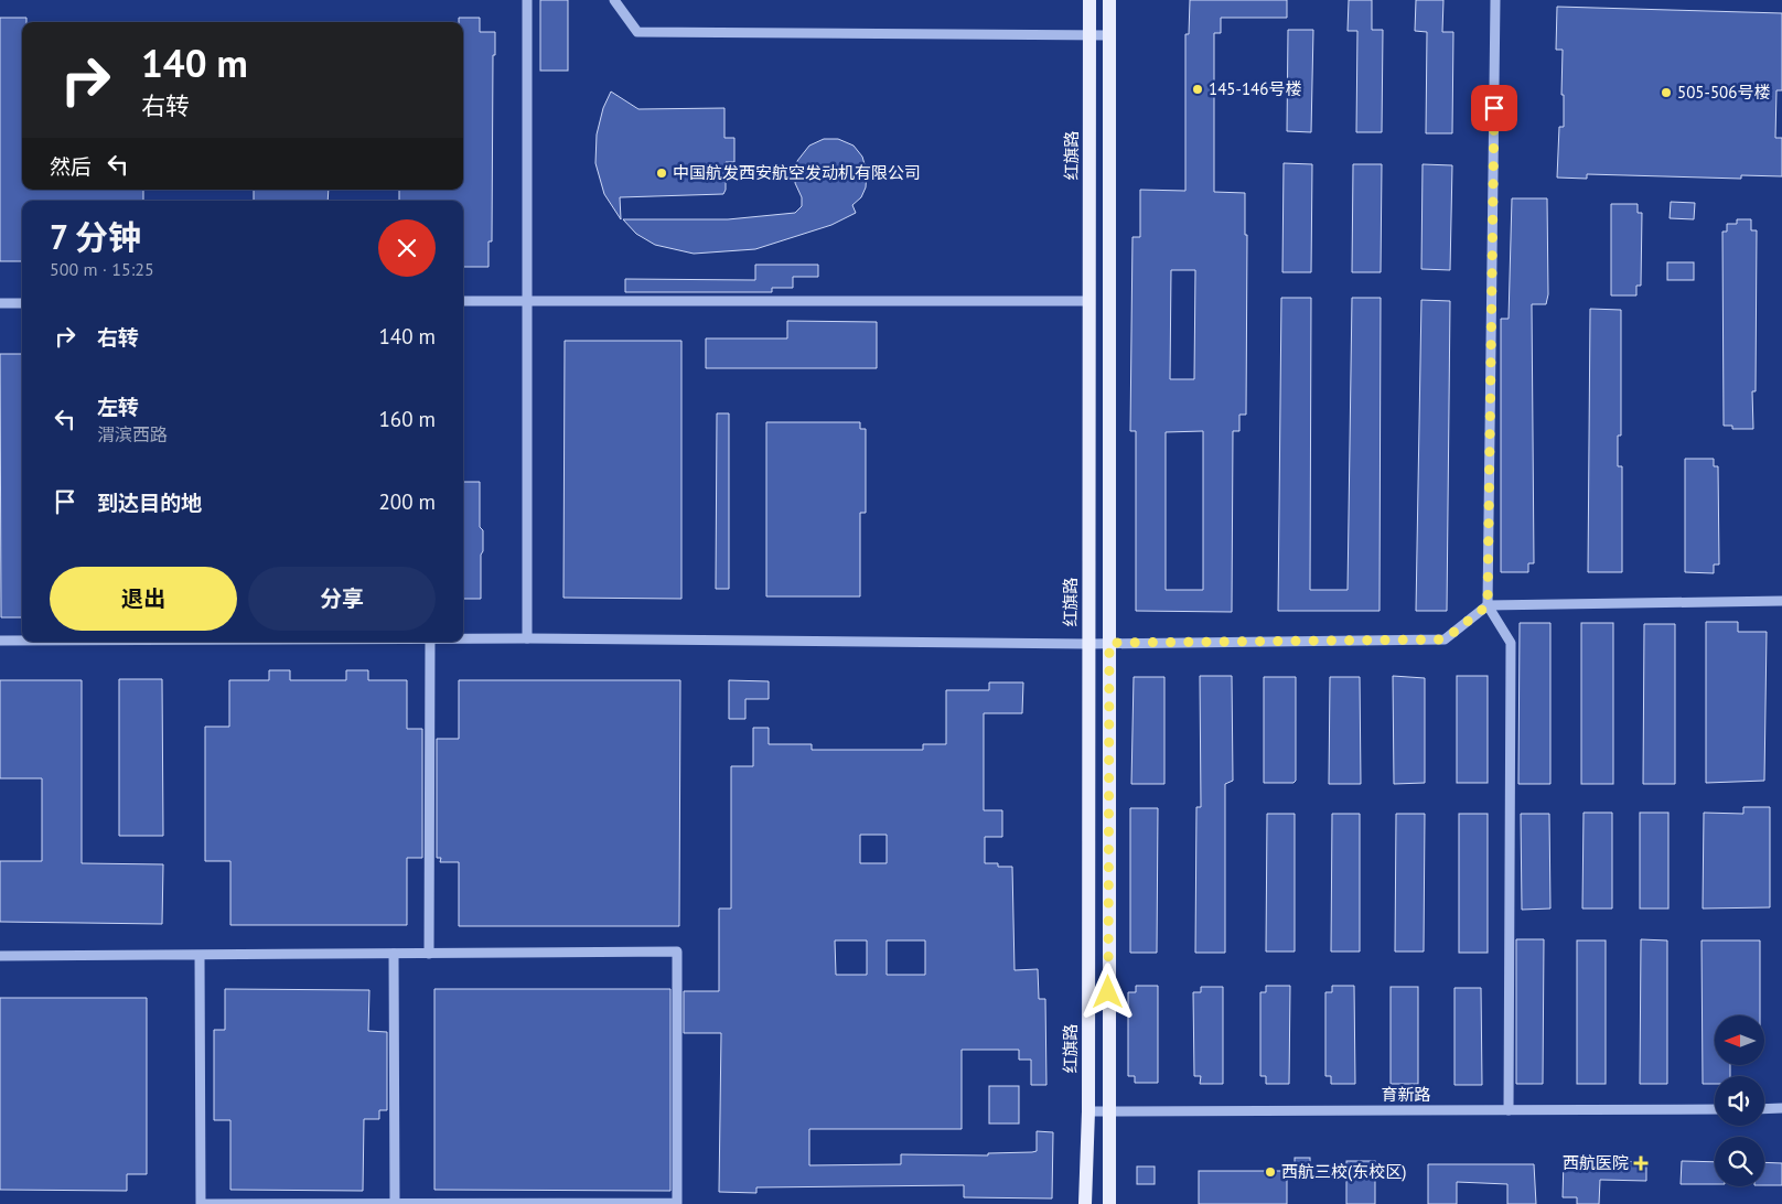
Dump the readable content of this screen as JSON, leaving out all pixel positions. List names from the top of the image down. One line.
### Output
{"streets":{"main road":["红旗路"],"street":["育新路"]},"crossings":[["红旗路","育新路"]],"places":{"other":["145-146号楼","505-506号楼","中国航发西安航空发动机有限公司","西航三校(东校区)"],"health":["西航医院"]},"north":"left","page":{"turn":["140 m","右转"],"then":"然后","heading":["7 分钟","500 m · 15:25"],"list":[{"name":"右转","value":"140 m"},{"name":"左转","note":"渭滨西路","value":"160 m"},{"name":"到达目的地","value":"200 m"}],"buttons":["退出","分享"]}}
